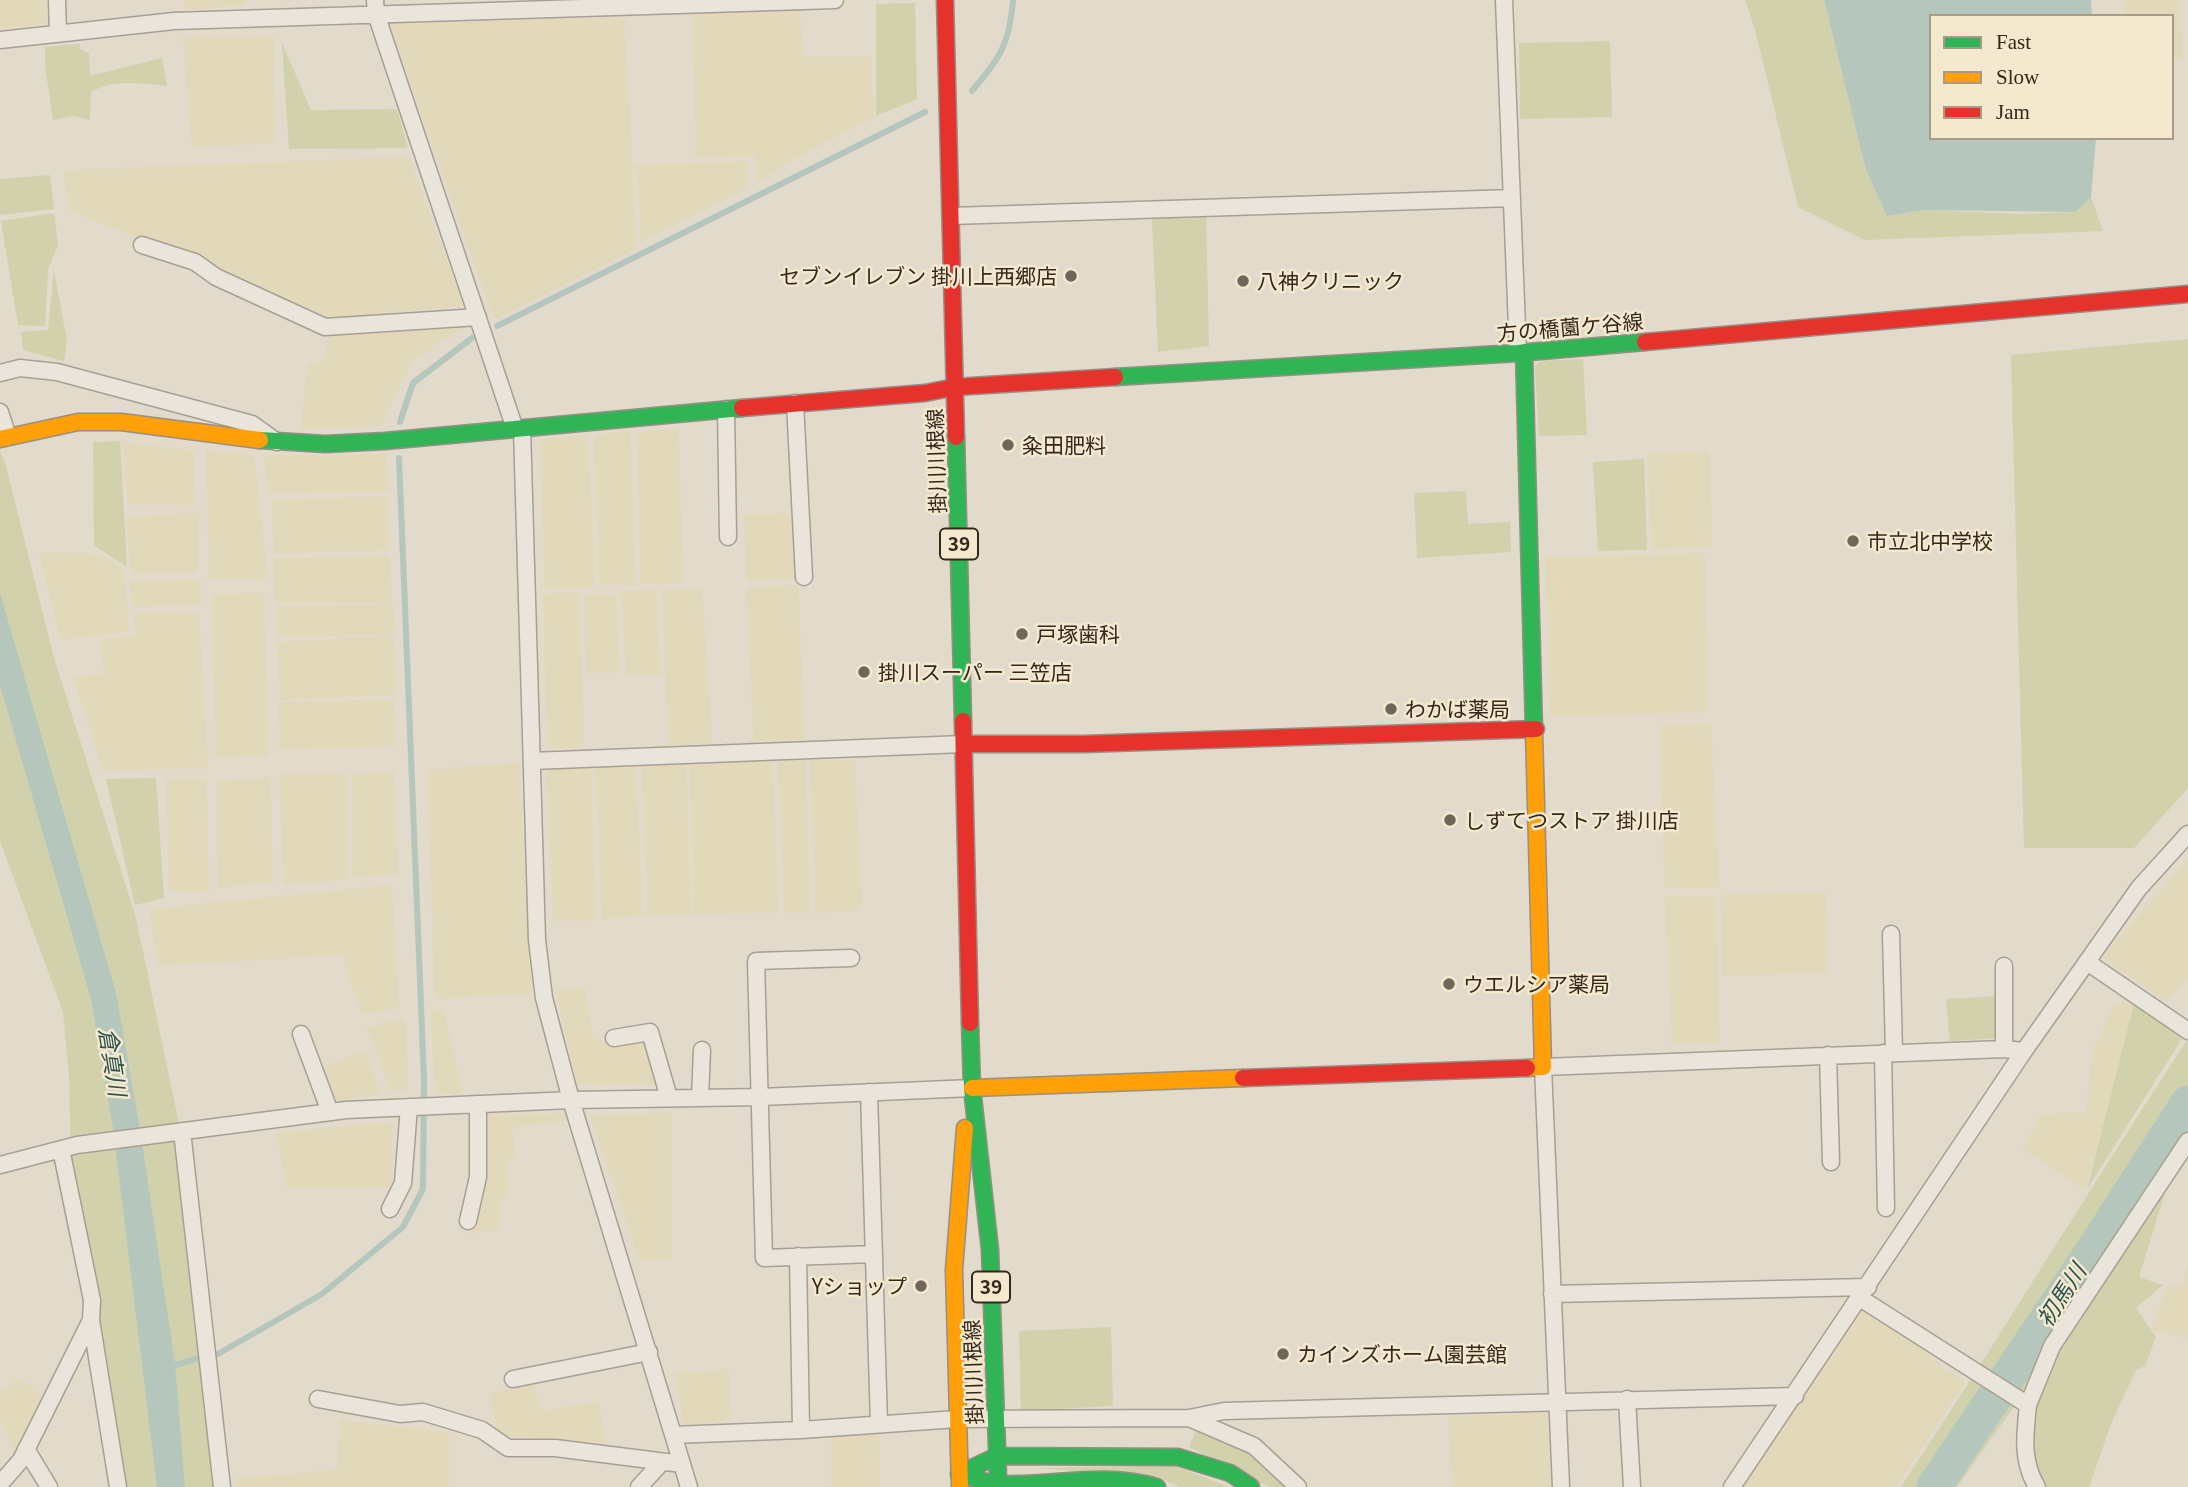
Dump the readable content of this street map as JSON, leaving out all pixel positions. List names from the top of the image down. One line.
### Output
{"streets":{"main road":["方の橋薗ケ谷線","掛川川根線","39"]},"crossings":[["方の橋薗ケ谷線","掛川川根線"]],"water":["倉真川","初馬川"],"places":["セブンイレブン 掛川上西郷店","八神クリニック","粂田肥料","市立北中学校","戸塚歯科","掛川スーパー 三笠店","わかば薬局","しずてつストア 掛川店","ウエルシア薬局","Yショップ","カインズホーム園芸館"],"legend":["Fast","Slow","Jam"]}
